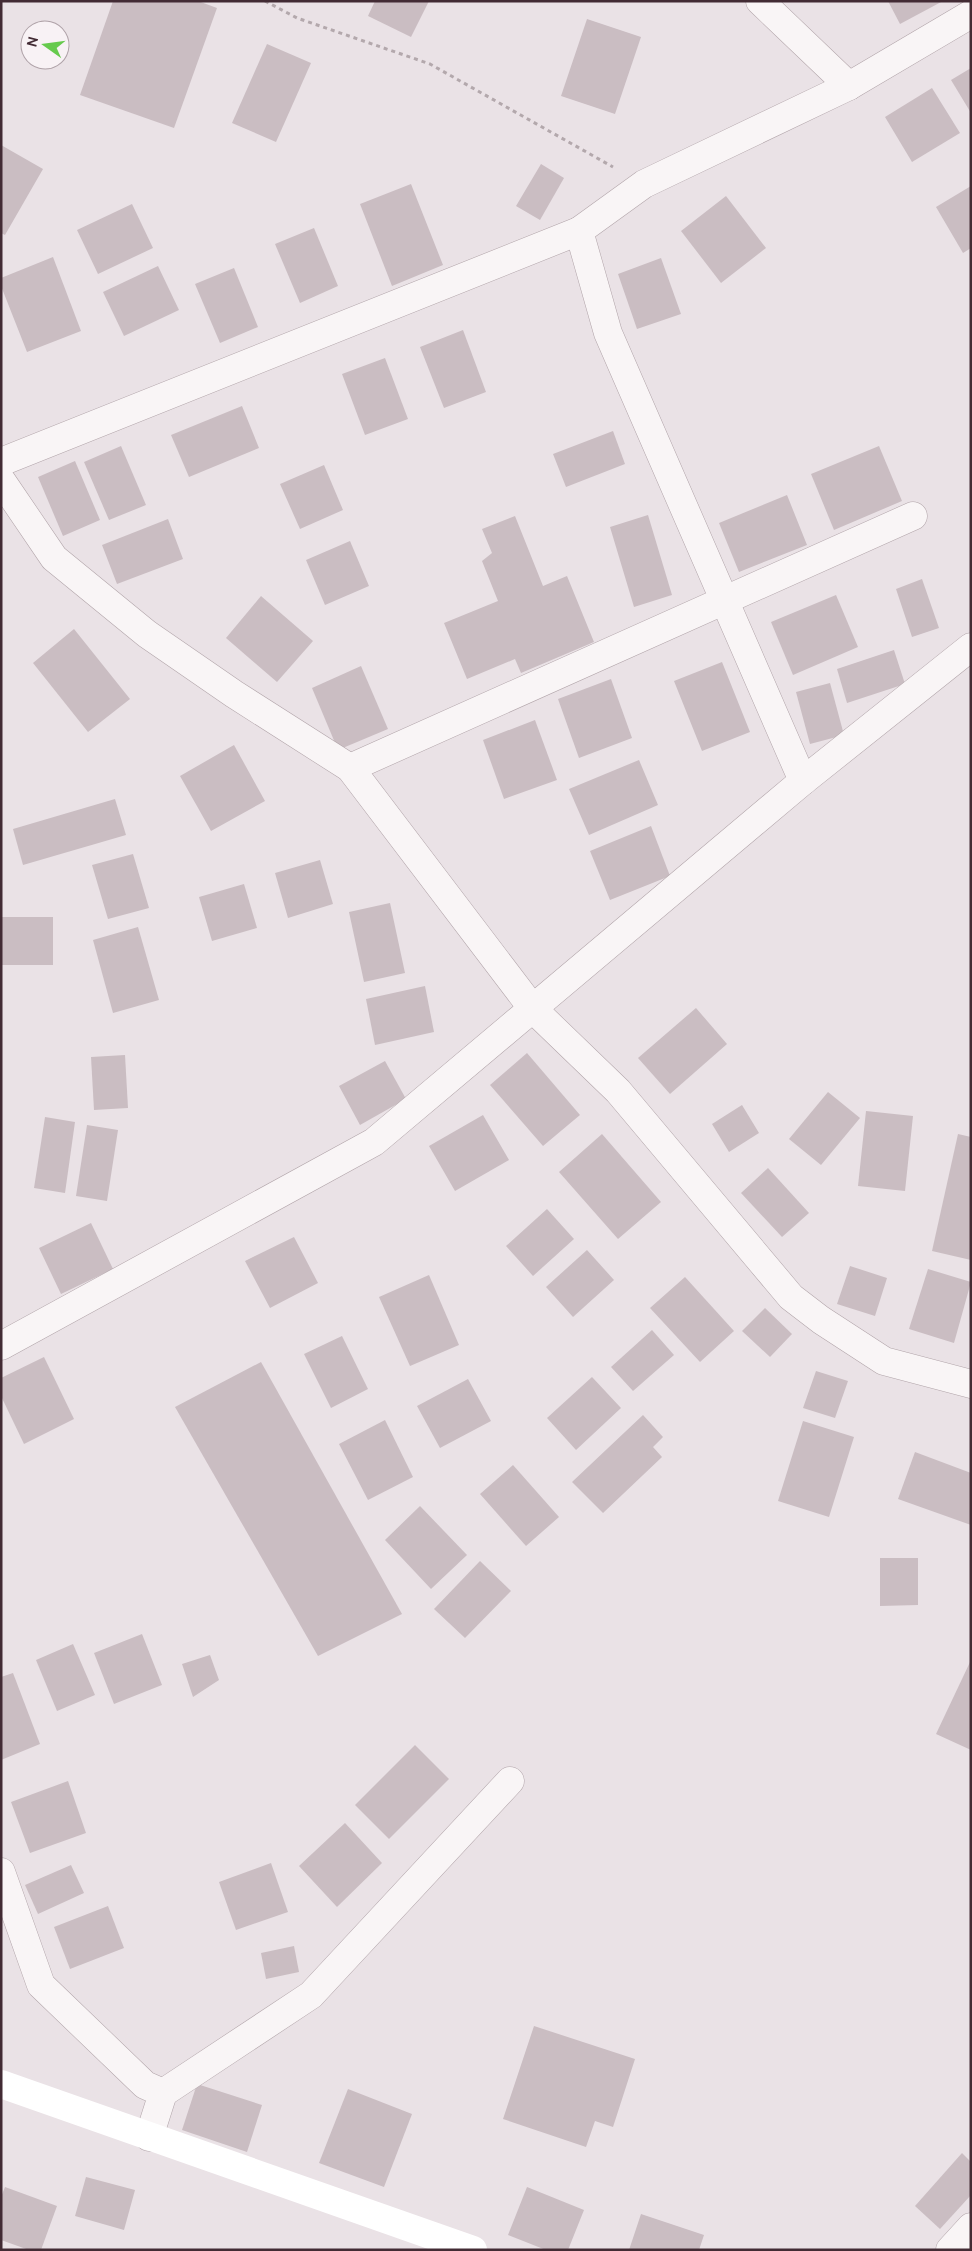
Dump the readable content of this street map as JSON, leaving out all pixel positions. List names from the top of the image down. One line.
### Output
{"north":"left"}
